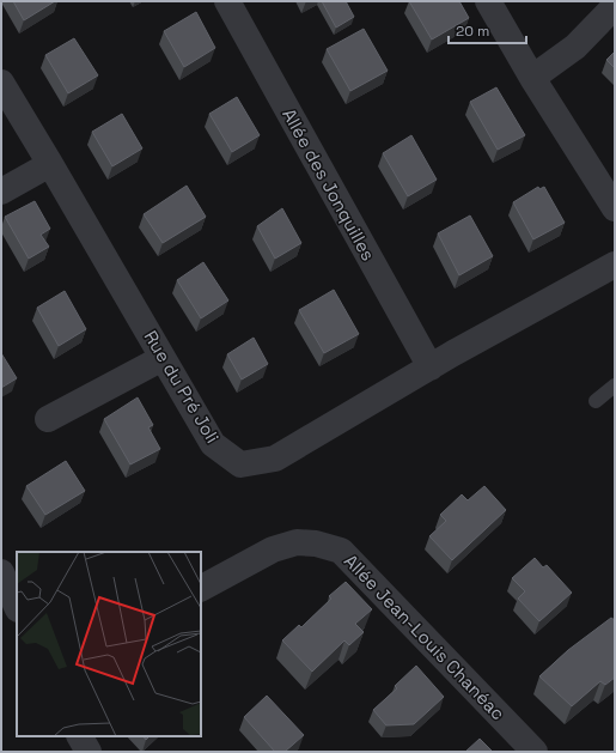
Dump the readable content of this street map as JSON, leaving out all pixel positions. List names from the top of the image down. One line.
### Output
{"streets":{"street":["Allée des Jonquilles","Rue du Pré Joli","Allée Jean-Louis Chanéac"]},"crossings":[["Allée des Jonquilles","Rue du Pré Joli"]],"scale_bar":"20 m"}
